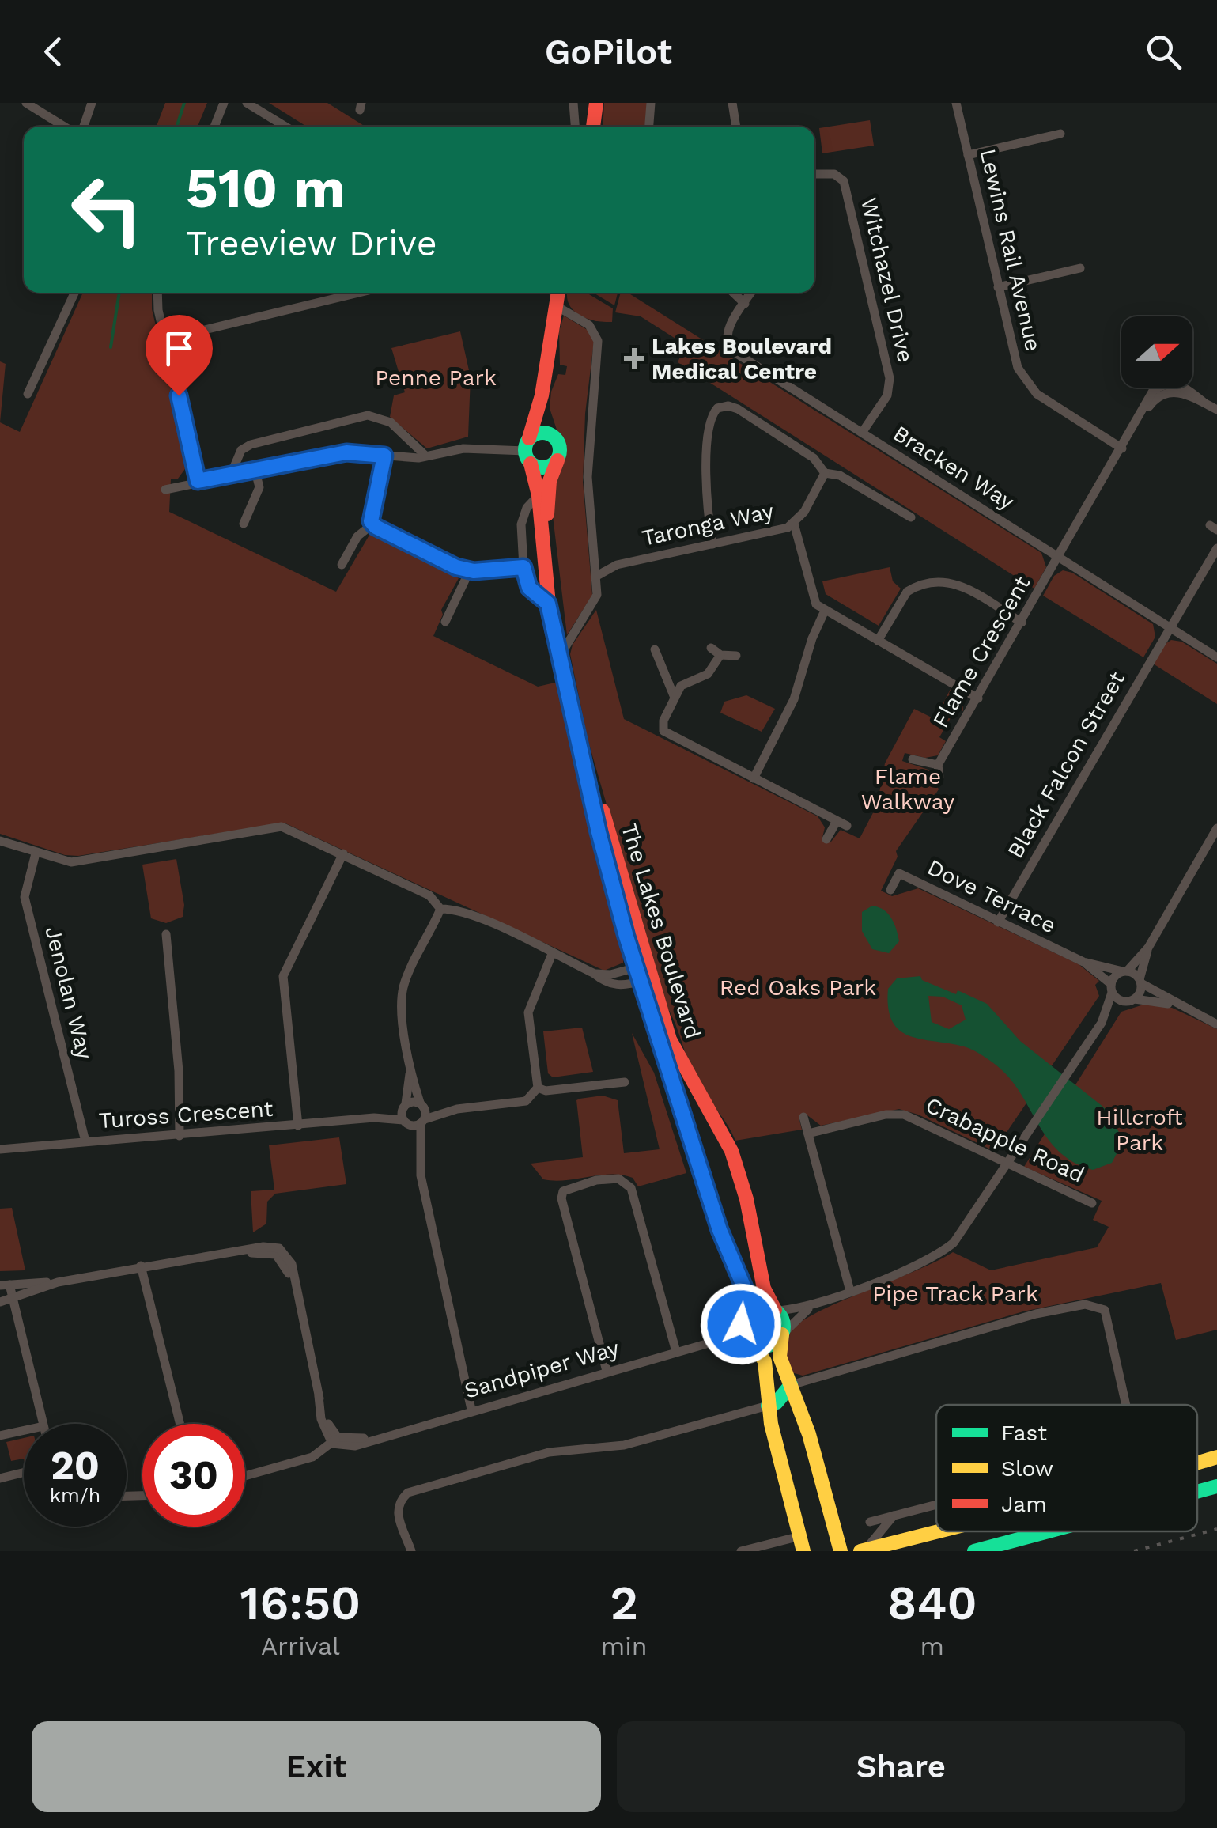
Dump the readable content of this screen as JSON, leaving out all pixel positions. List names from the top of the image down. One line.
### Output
{"streets":{"main road":["The Lakes Boulevard"],"street":["Lewins Rail Avenue","Witchazel Drive","Bracken Way","Taronga Way","Flame Crescent","Black Falcon Street","Dove Terrace","Jenolan Way","Tuross Crescent","Crabapple Road","Sandpiper Way"]},"crossings":[["Lewins Rail Avenue","Flame Crescent"],["Witchazel Drive","Bracken Way"],["Bracken Way","Flame Crescent"],["Bracken Way","Black Falcon Street"],["Black Falcon Street","Dove Terrace"],["The Lakes Boulevard","Sandpiper Way"],["Jenolan Way","Tuross Crescent"]],"parks":["Penne Park","Flame Walkway","Red Oaks Park","Hillcroft Park","Pipe Track Park"],"places":{"health":["Lakes Boulevard Medical Centre"]},"legend":["Fast","Slow","Jam"],"north":"right","page":{"header":"GoPilot","turn":["510 m","Treeview Drive"],"speed":"20 km/h","limit":"30","eta":["16:50","Arrival","2","min","840","m"],"buttons":["Exit","Share"]}}
